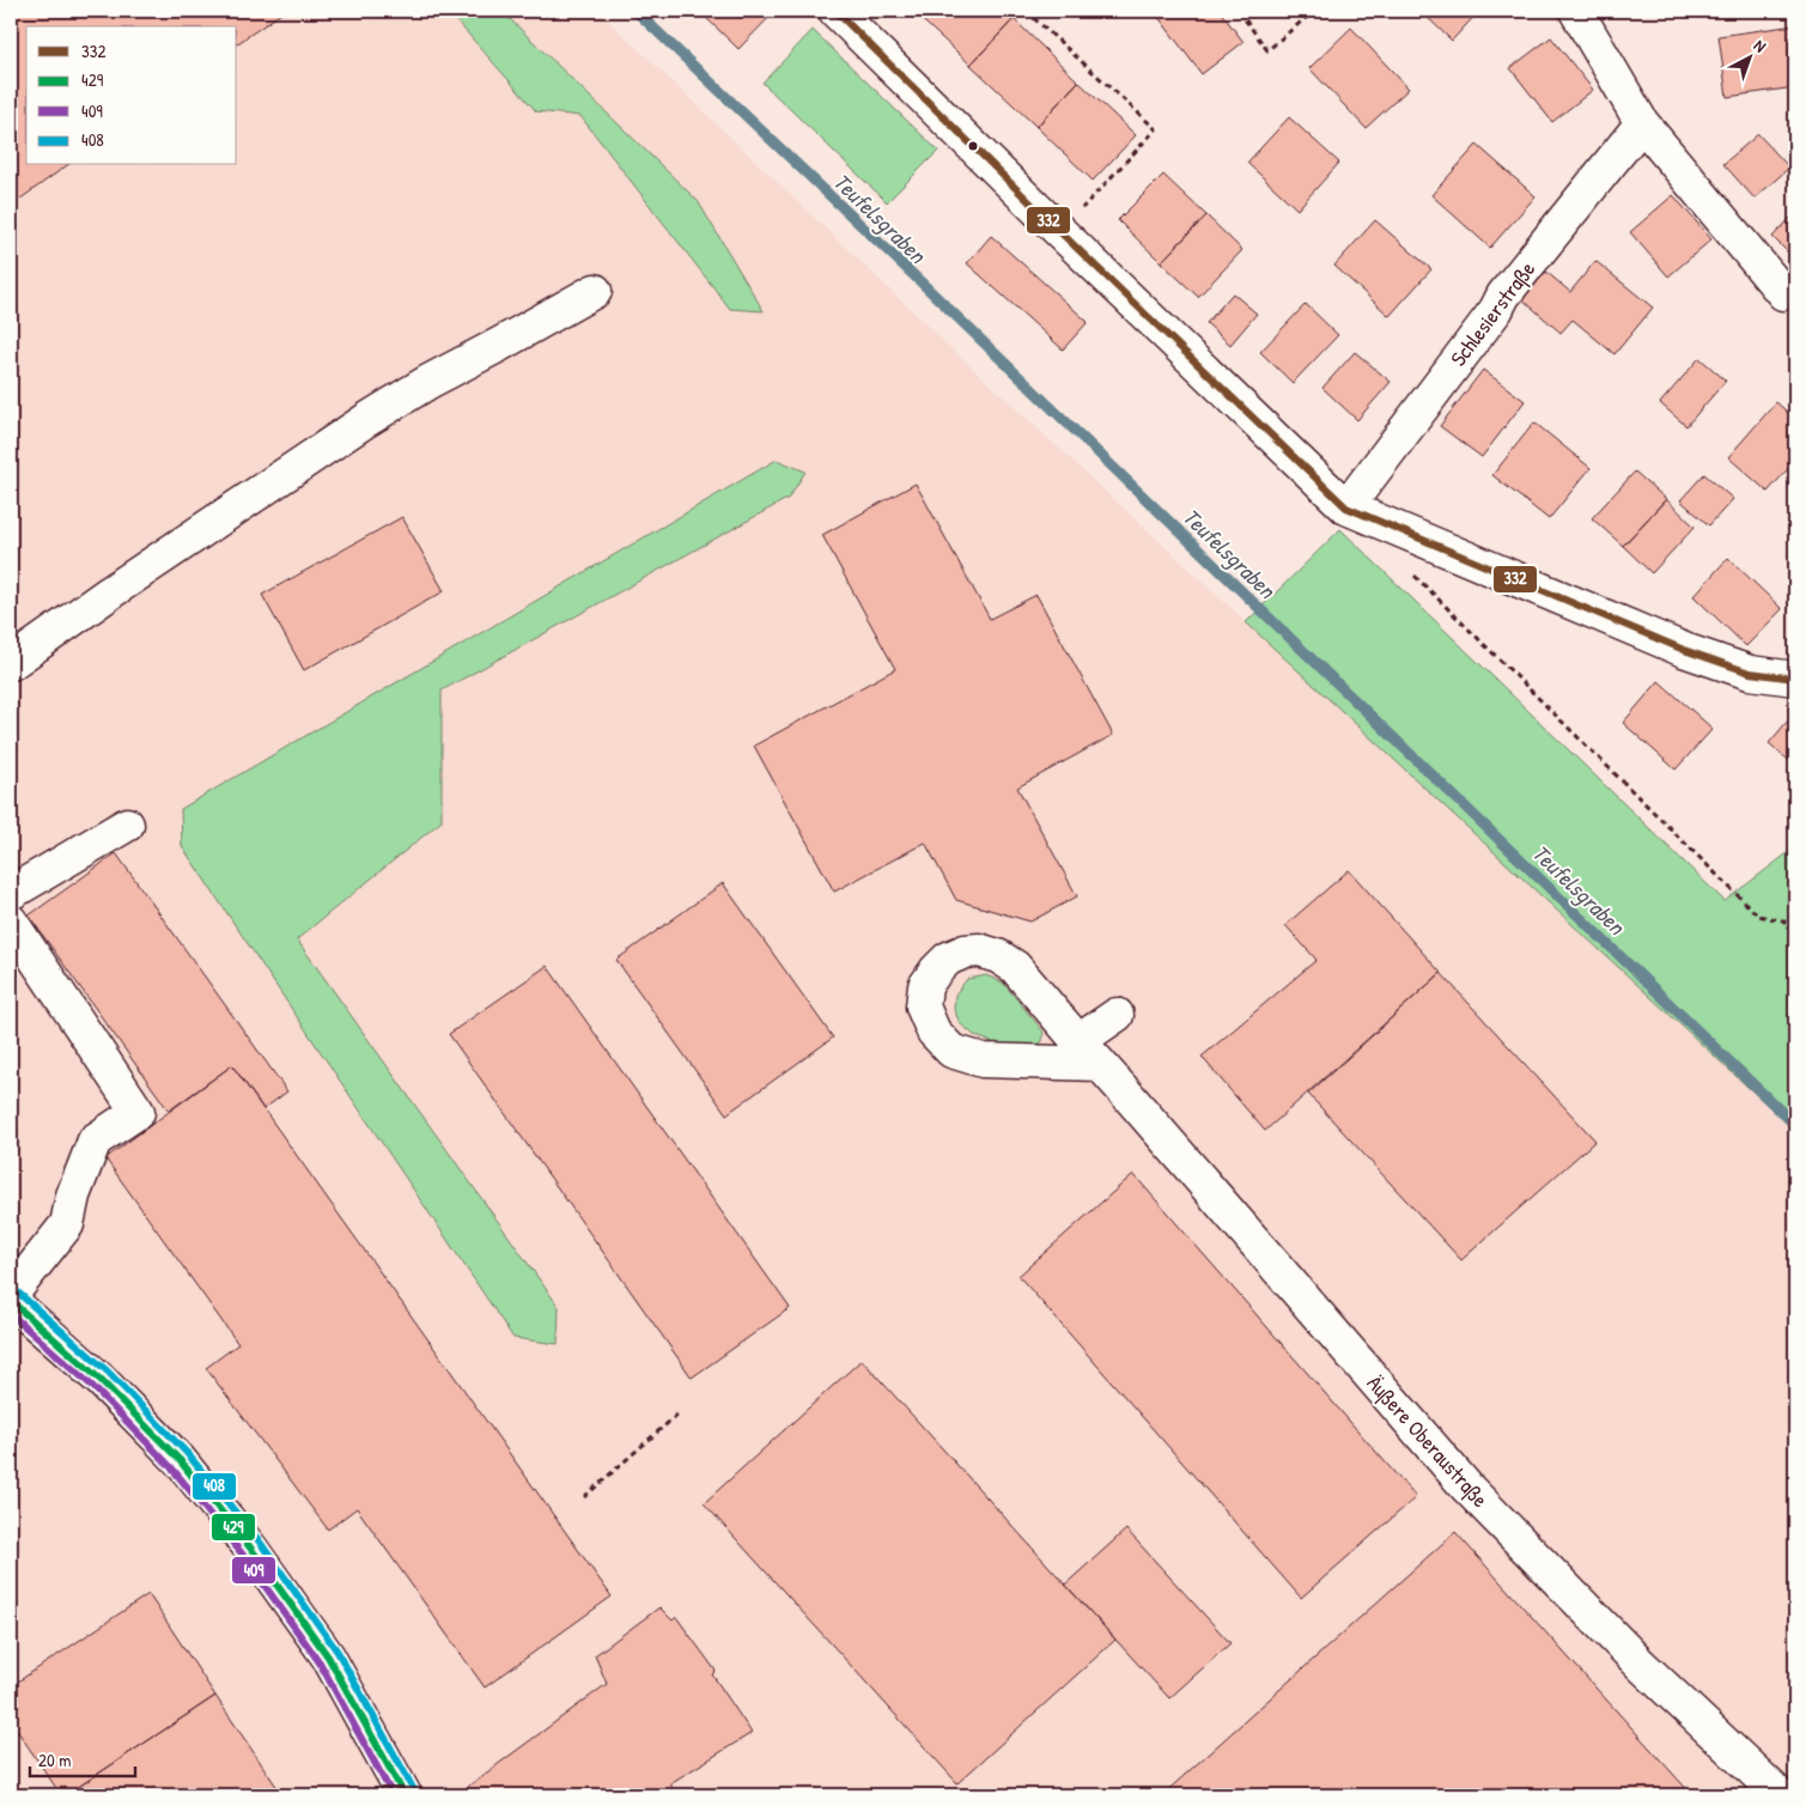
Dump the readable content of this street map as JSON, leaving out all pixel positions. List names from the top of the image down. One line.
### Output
{"streets":{"street":["Schlesierstraße","Äußere Oberaustraße"]},"water":["Teufelsgraben"],"lines":["transit line 332","transit line 408","transit line 429","transit line 409"],"legend":["332","429","409","408"],"scale_bar":"20 m","north":"top right"}
